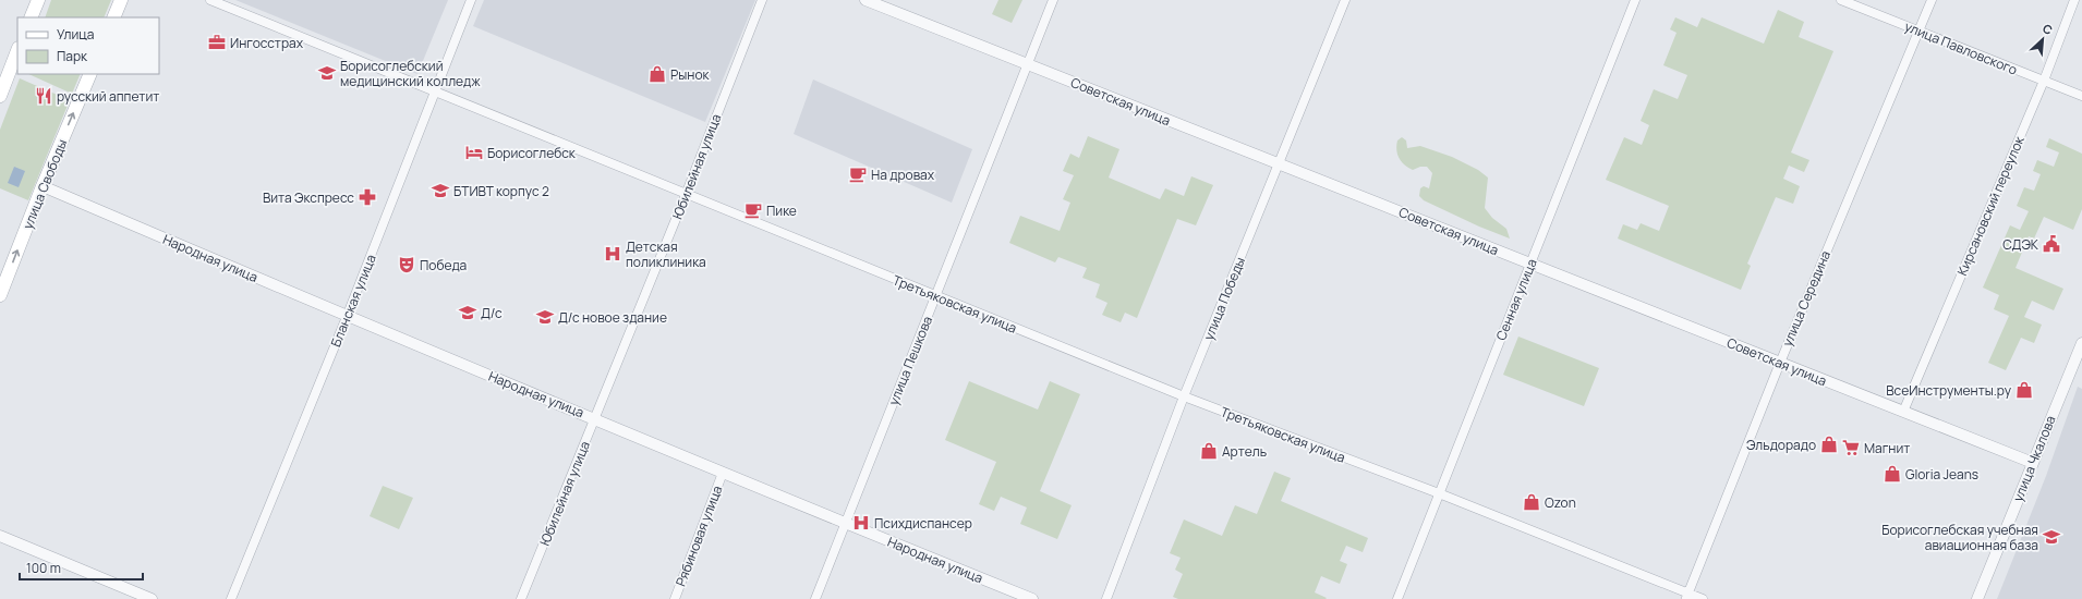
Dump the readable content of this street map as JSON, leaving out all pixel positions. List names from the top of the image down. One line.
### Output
{"streets":{"main road":["улица Свободы"],"street":["улица Павловского","Советская улица","Юбилейная улица","Кирсановский переулок","Народная улица","улица Победы","улица Середина","Сенная улица","Бланская улица","Третьяковская улица","улица Пешкова","улица Чкалова","Рябиновая улица"]},"crossings":[["улица Павловского","Кирсановский переулок"],["улица Павловского","улица Середина"],["Советская улица","Кирсановский переулок"],["Советская улица","улица Победы"],["Советская улица","улица Середина"],["Советская улица","Сенная улица"],["Советская улица","улица Пешкова"],["Советская улица","улица Чкалова"],["Юбилейная улица","Народная улица"],["Юбилейная улица","Третьяковская улица"],["улица Свободы","Народная улица"],["Народная улица","Бланская улица"],["Народная улица","улица Пешкова"],["Народная улица","Рябиновая улица"],["улица Победы","Третьяковская улица"],["улица Середина","Третьяковская улица"],["Сенная улица","Третьяковская улица"],["Бланская улица","Третьяковская улица"],["Третьяковская улица","улица Пешкова"]],"one_way":["улица Свободы"],"places":{"office":["Ингосстрах"],"school or university":["Борисоглебский медицинский колледж","БТИВТ корпус 2","Д/с","Д/с новое здание","Борисоглебская учебная авиационная база"],"shop":["Рынок","ВсеИнструменты.ру","Эльдорадо","Артель","Gloria Jeans","Ozon"],"restaurant":["русский аппетит"],"hotel":["Борисоглебск"],"cafe":["На дровах","Пике"],"pharmacy":["Вита Экспресс"],"public building":["СДЭК"],"hospital":["Детская поликлиника","Психдиспансер"],"theatre":["Победа"],"supermarket":["Магнит"]},"legend":["Улица","Парк"],"scale_bar":"100 m","north":"top right"}
